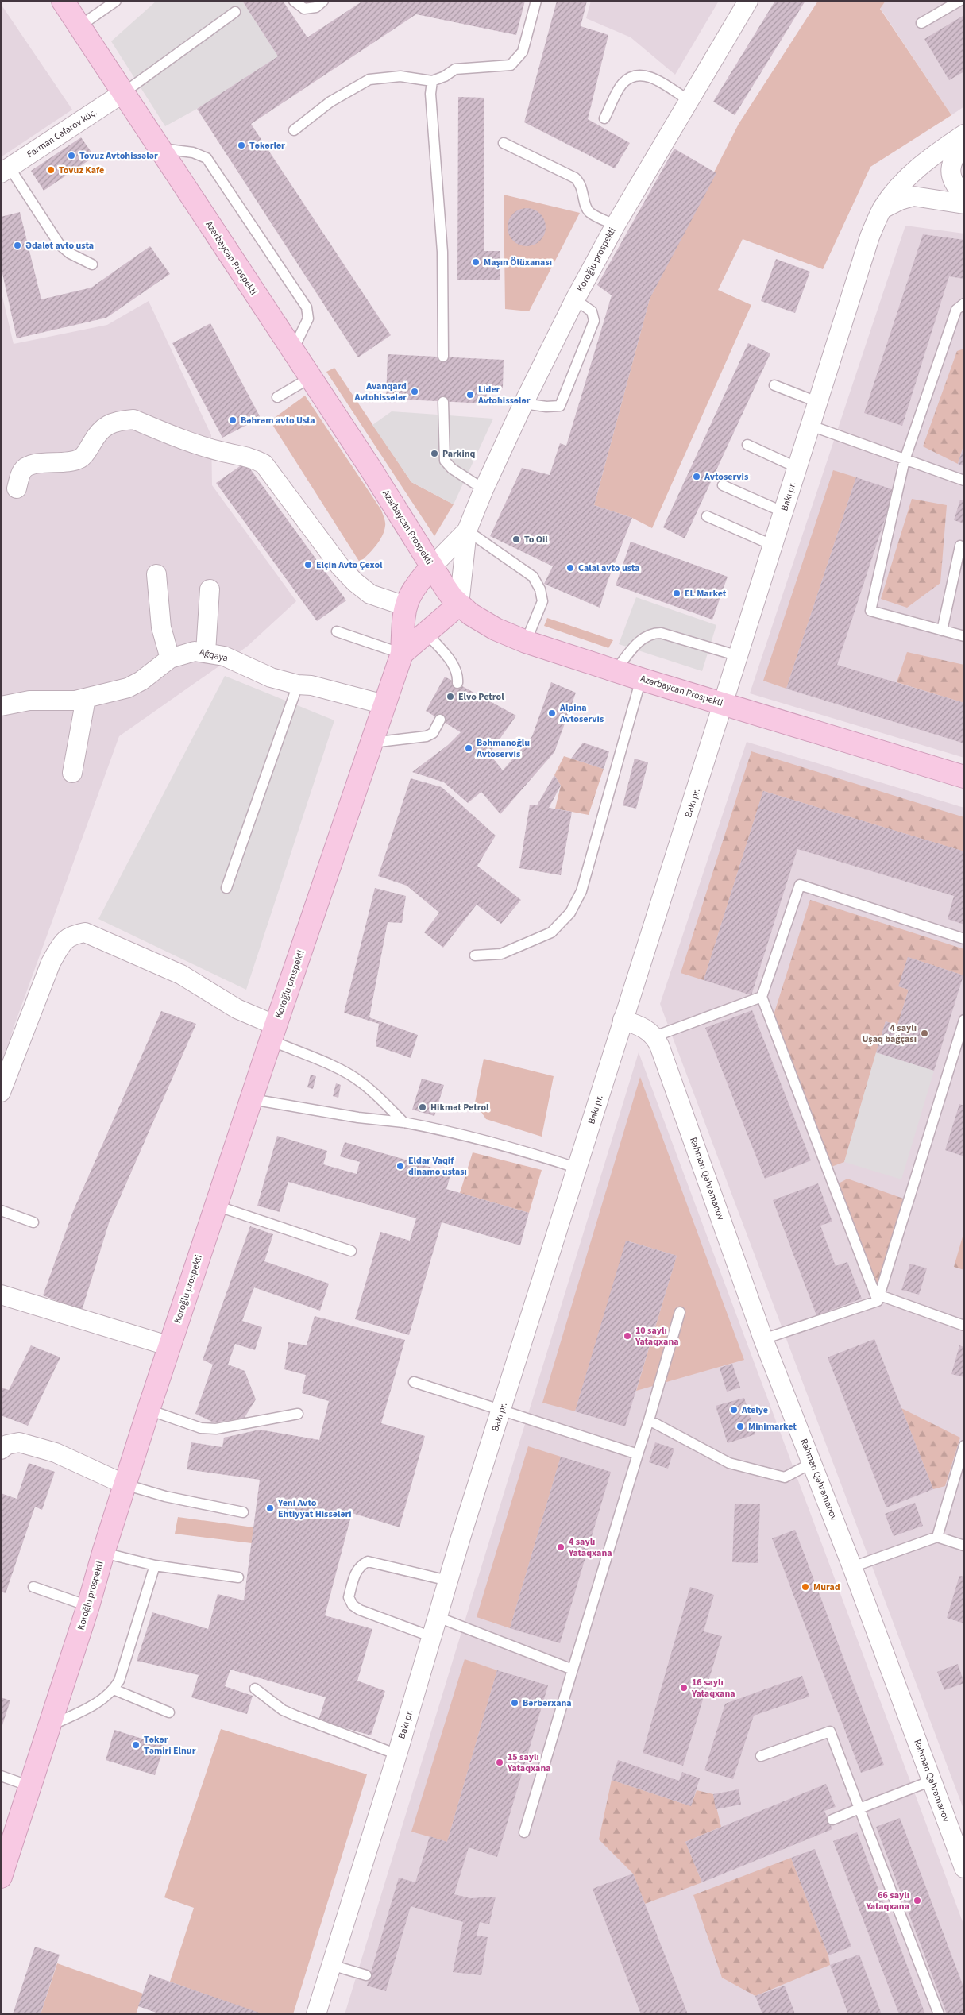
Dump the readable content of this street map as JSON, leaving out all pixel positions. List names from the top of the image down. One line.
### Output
{"streets":{"street":["Fərman Cəfərov küç.","Azərbaycan Prospekti","Koroğlu prospekti","Bakı pr.","Ağqaya","Rəhman Qəhrəmanov"]},"crossings":[["Fərman Cəfərov küç.","Azərbaycan Prospekti"],["Azərbaycan Prospekti","Bakı pr."],["Koroğlu prospekti","Ağqaya"]],"places":["Təkərlər","Tovuz Avtohissələr","Tovuz Kafe","Ədalət avto usta","Maşın Ölüxanası","Avanqard Avtohissələr","Lider Avtohissələr","Bəhrəm avto Usta","Parkinq","Avtoservis","To Oil","Elçin Avto Çexol","Calal avto usta","EL Market","Elvo Petrol","Alpina Avtoservis","Bəhmanoğlu Avtoservis","4 saylı Uşaq bağçası","Hikmət Petrol","Eldar Vaqif dinamo ustası","10 saylı Yataqxana","Atelye","Minimarket","Yeni Avto Ehtiyyat Hissələri","4 saylı Yataqxana","Murad","16 saylı Yataqxana","Bərbərxana","Təkər Təmiri Elnur","15 saylı Yataqxana","66 saylı Yataqxana"]}
